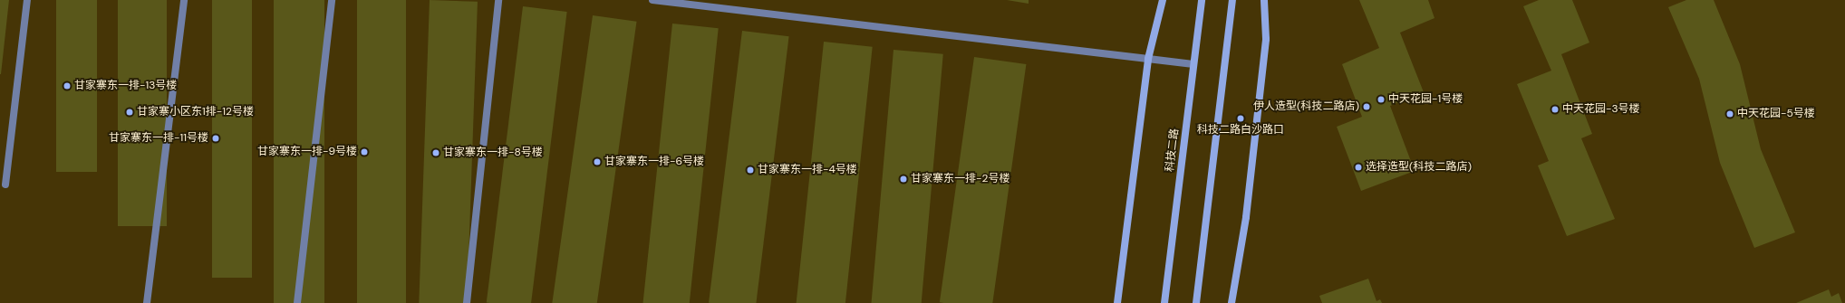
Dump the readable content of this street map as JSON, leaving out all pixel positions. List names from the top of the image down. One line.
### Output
{"streets":{"street":["科技二路"]},"places":["甘家寨东一排-13号楼","中天花园-1号楼","伊人造型(科技二路店)","中天花园-3号楼","甘家寨小区东1排-12号楼","中天花园-5号楼","科技二路白沙路口","甘家寨东一排-11号楼","甘家寨东一排-9号楼","甘家寨东一排-8号楼","甘家寨东一排-6号楼","选择造型(科技二路店)","甘家寨东一排-4号楼","甘家寨东一排-2号楼"]}
